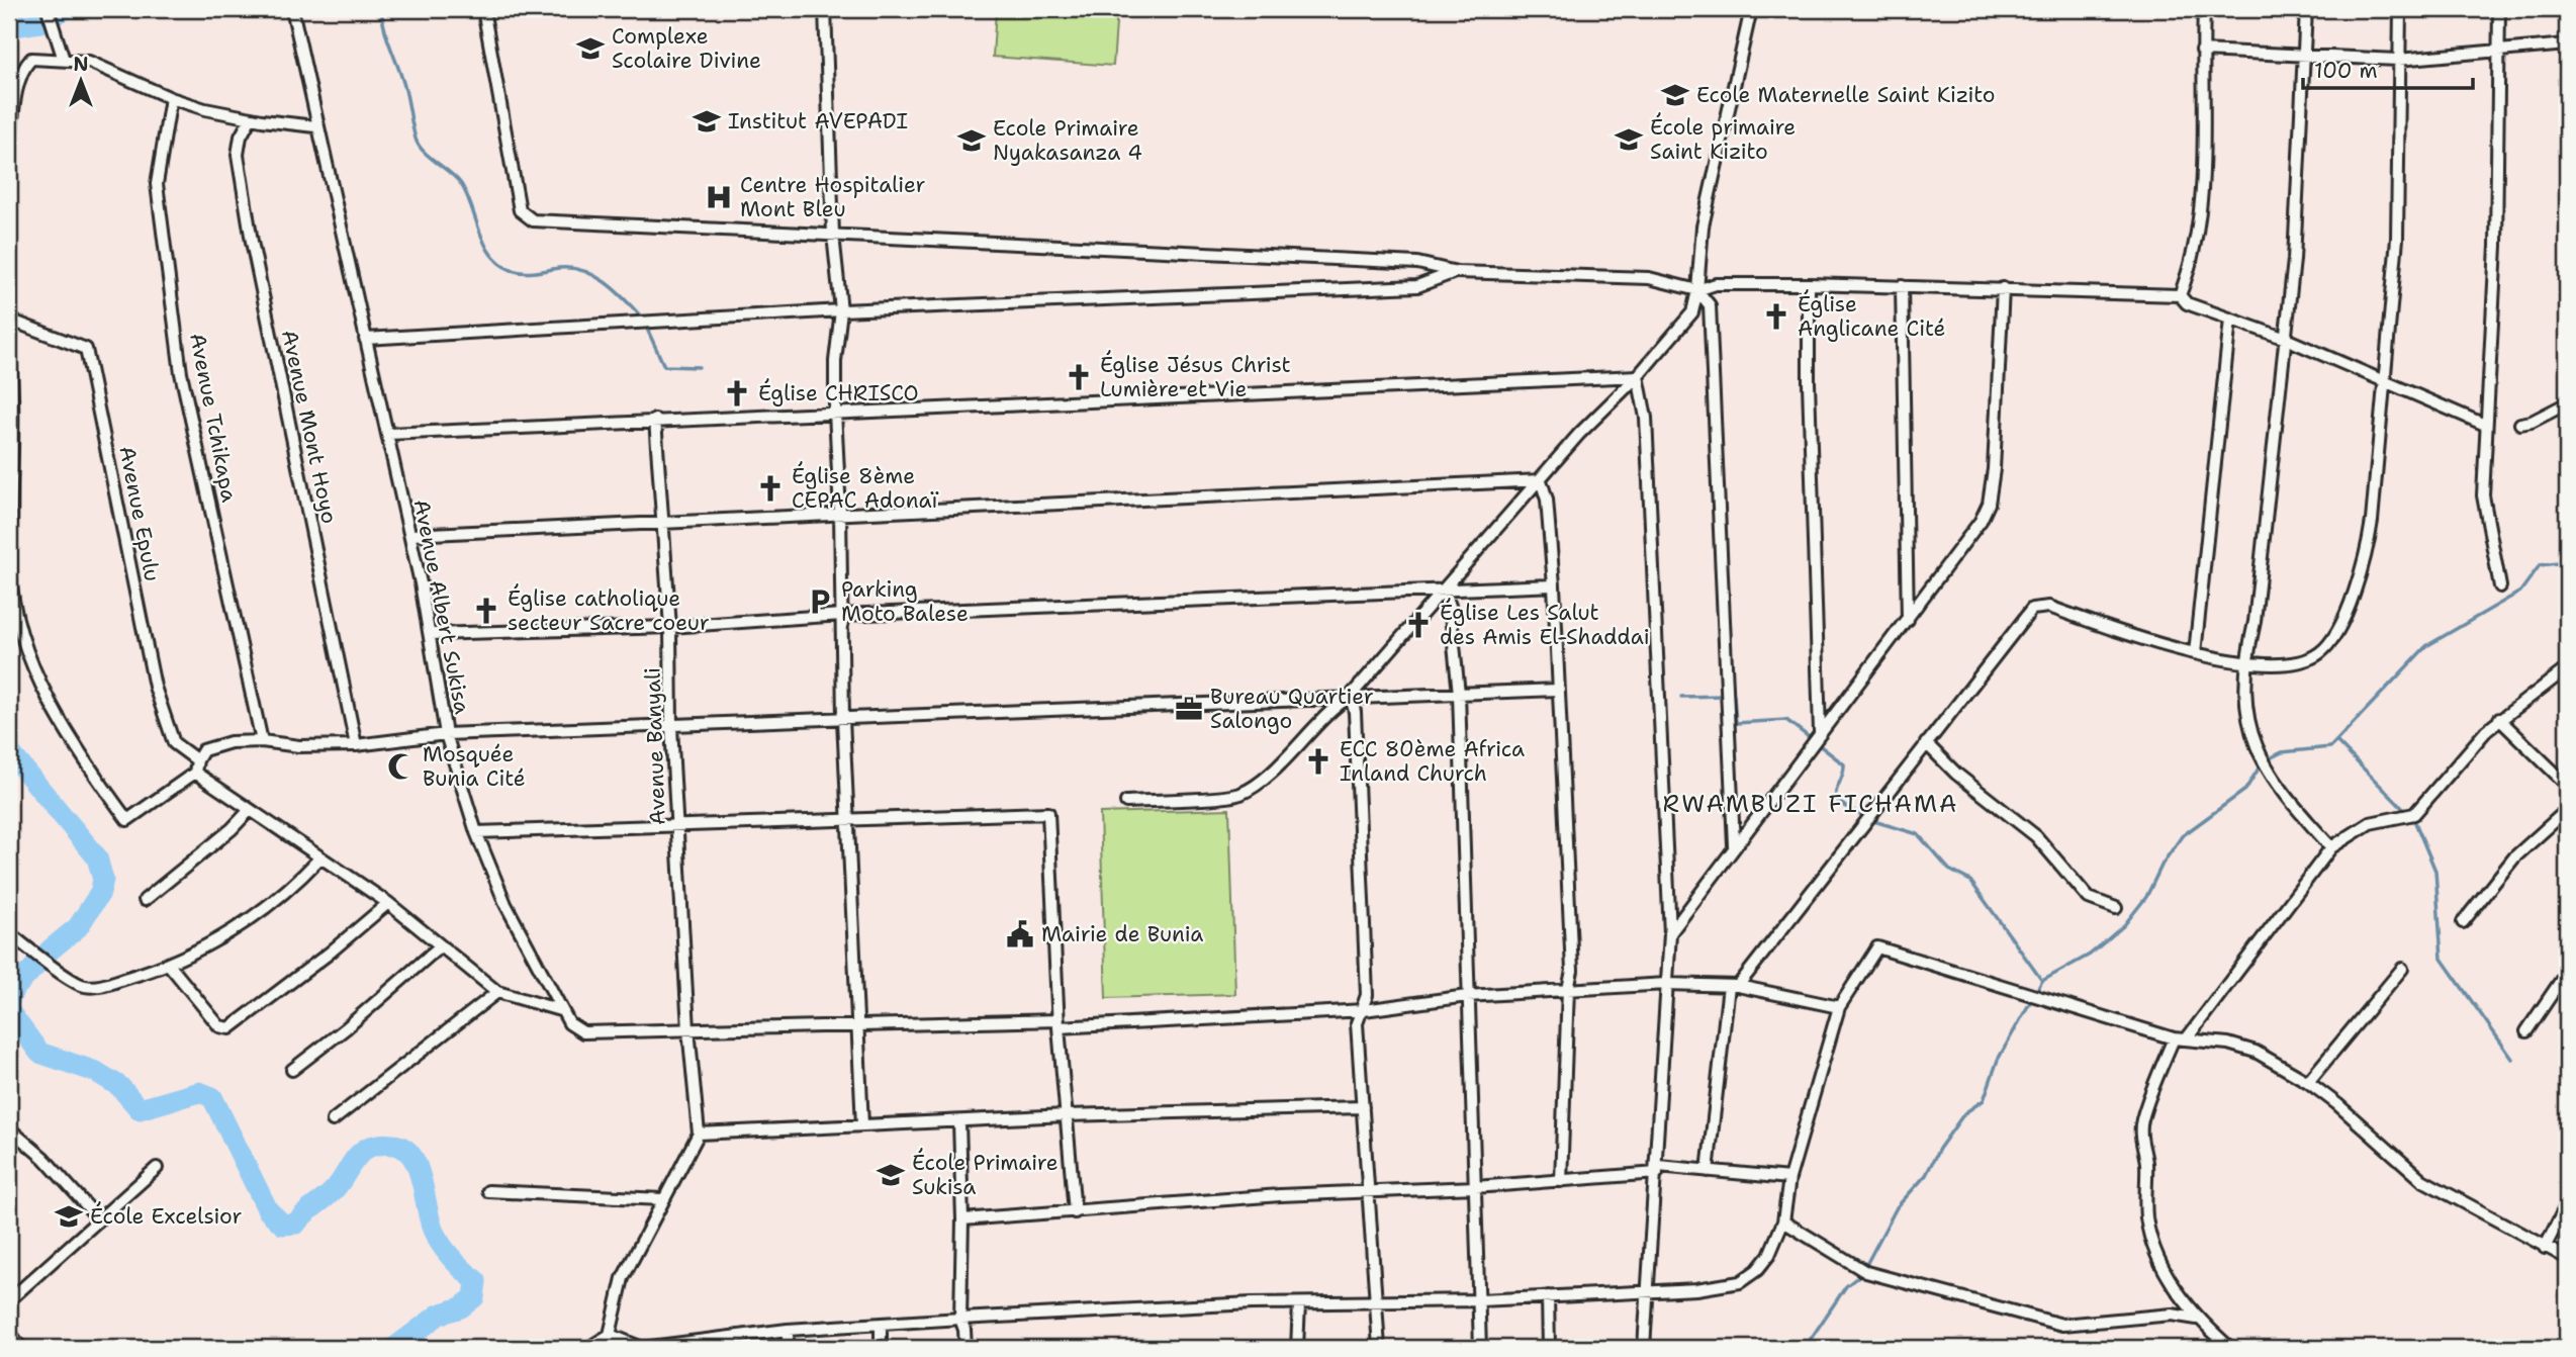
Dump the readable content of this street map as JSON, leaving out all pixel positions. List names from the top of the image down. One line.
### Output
{"streets":{"street":["Avenue Tchikapa","Avenue Mont Hoyo","Avenue Epulu","Avenue Albert Sukisa","Avenue Banyali"]},"crossings":[["Avenue Albert Sukisa","Avenue Banyali"]],"districts":["RWAMBUZI FICHAMA"],"places":{"school or university":["Complexe Scolaire Divine","Ecole Maternelle Saint Kizito","Institut AVEPADI","École primaire Saint Kizito","Ecole Primaire Nyakasanza 4","École Primaire Sukisa","École Excelsior"],"hospital":["Centre Hospitalier Mont Bleu"],"church":["Église Anglicane Cité","Église Jésus Christ Lumière et Vie","Église CHRISCO","Église 8ème CEPAC Adonaï","Église catholique secteur Sacre coeur","Église Les Salut des Amis El-Shaddai","ECC 80ème Africa Inland Church"],"parking":["Parking Moto Balese"],"office":["Bureau Quartier Salongo"],"mosque":["Mosquée Bunia Cité"],"public building":["Mairie de Bunia"]},"scale_bar":"100 m","north":"top"}
